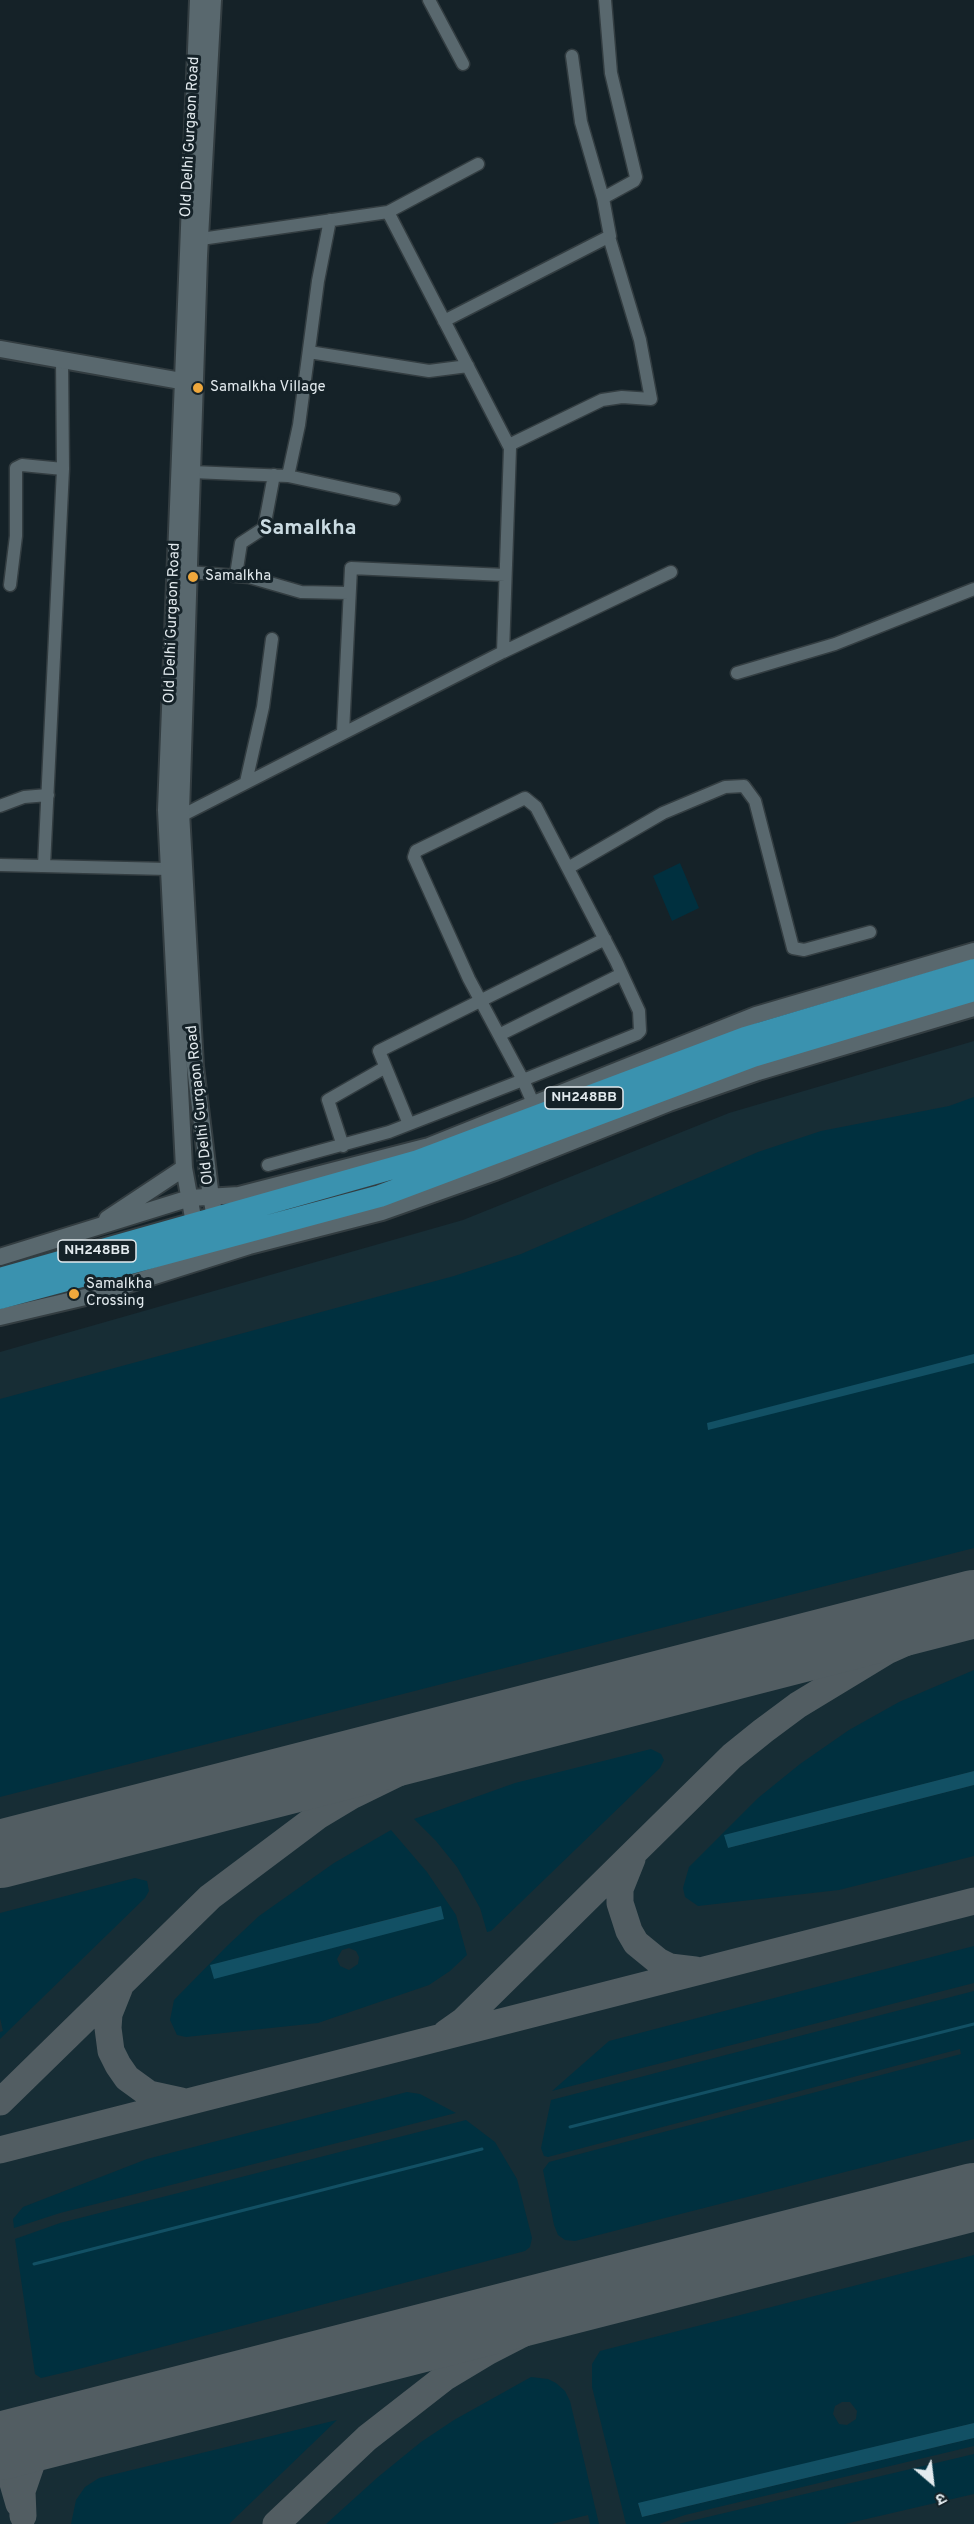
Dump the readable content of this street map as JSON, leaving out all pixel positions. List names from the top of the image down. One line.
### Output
{"streets":{"highway":["NH248BB"],"main road":["Old Delhi Gurgaon Road"]},"crossings":[["Old Delhi Gurgaon Road","NH248BB"]],"districts":["Samalkha"],"places":["Samalkha Village","Samalkha","Samalkha Crossing"],"north":"bottom right"}
